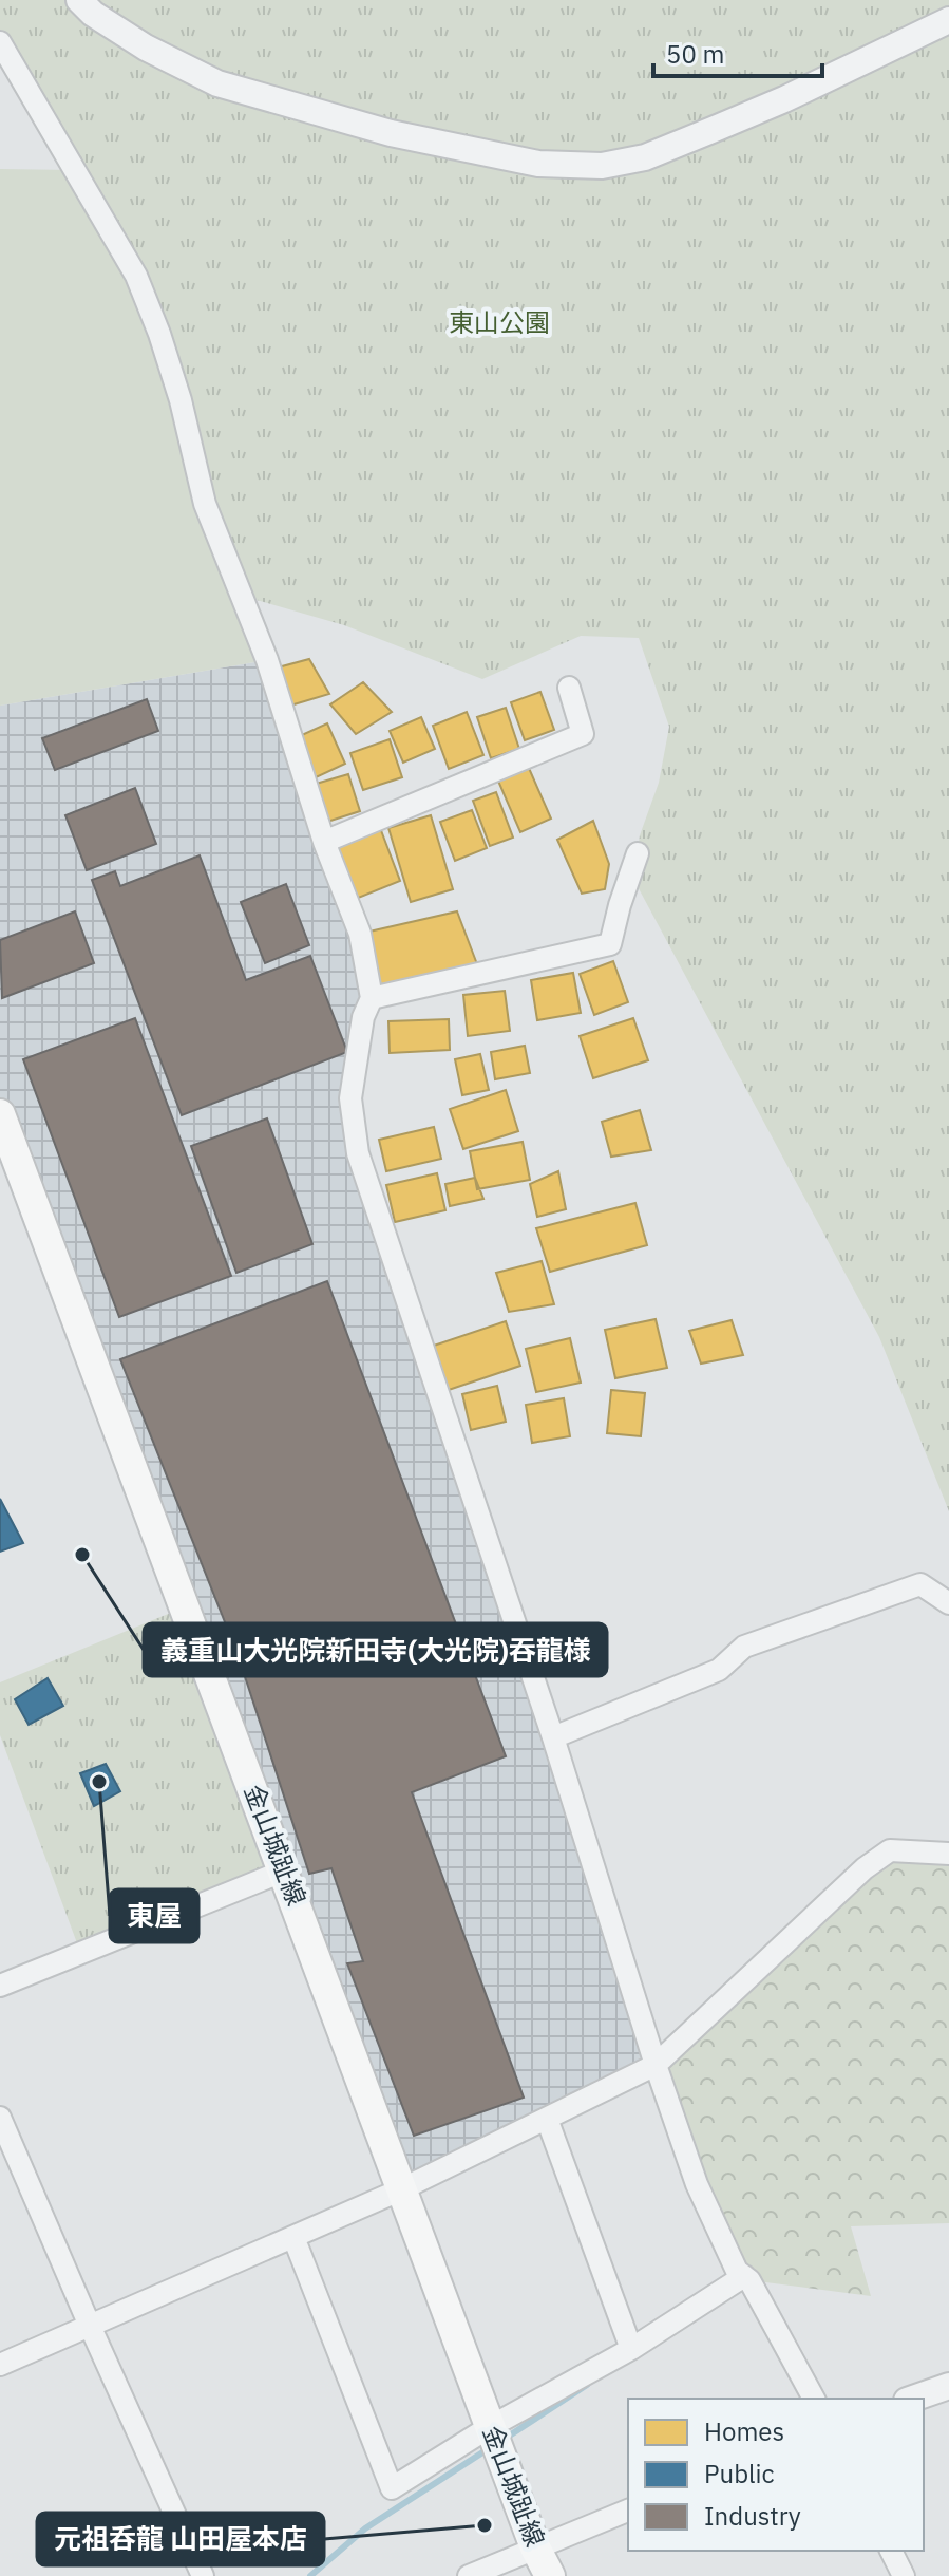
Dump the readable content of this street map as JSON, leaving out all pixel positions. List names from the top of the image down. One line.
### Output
{"streets":{"main road":["金山城趾線"]},"parks":["東山公園"],"places":["義重山大光院新田寺(大光院)吞龍様","東屋","元祖呑龍 山田屋本店"],"legend":["Homes","Public","Industry"],"scale_bar":"50 m"}
